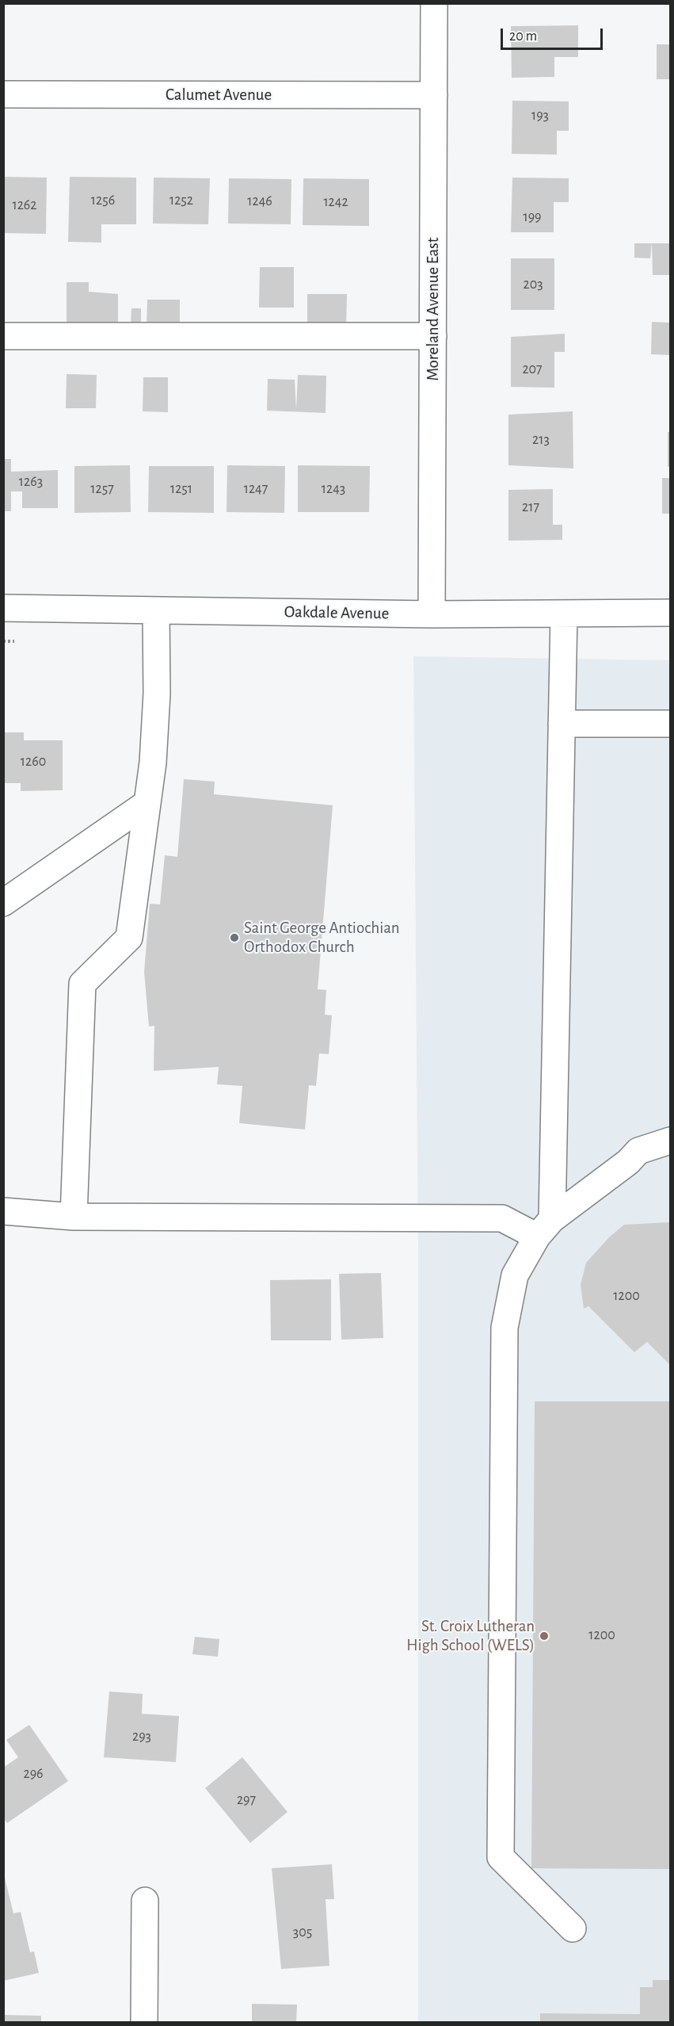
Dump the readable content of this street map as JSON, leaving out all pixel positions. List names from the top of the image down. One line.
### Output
{"streets":{"street":["Calumet Avenue","Moreland Avenue East","Oakdale Avenue"]},"crossings":[["Calumet Avenue","Moreland Avenue East"],["Moreland Avenue East","Oakdale Avenue"]],"places":["Saint George Antiochian Orthodox Church","St. Croix Lutheran High School (WELS)"],"house_numbers":["193","1256","1252","1246","1242","1262","199","203","207","213","1263","1257","1251","1247","1243","217","1260","1200","1200","293","296","297","305"],"scale_bar":"20 m"}
